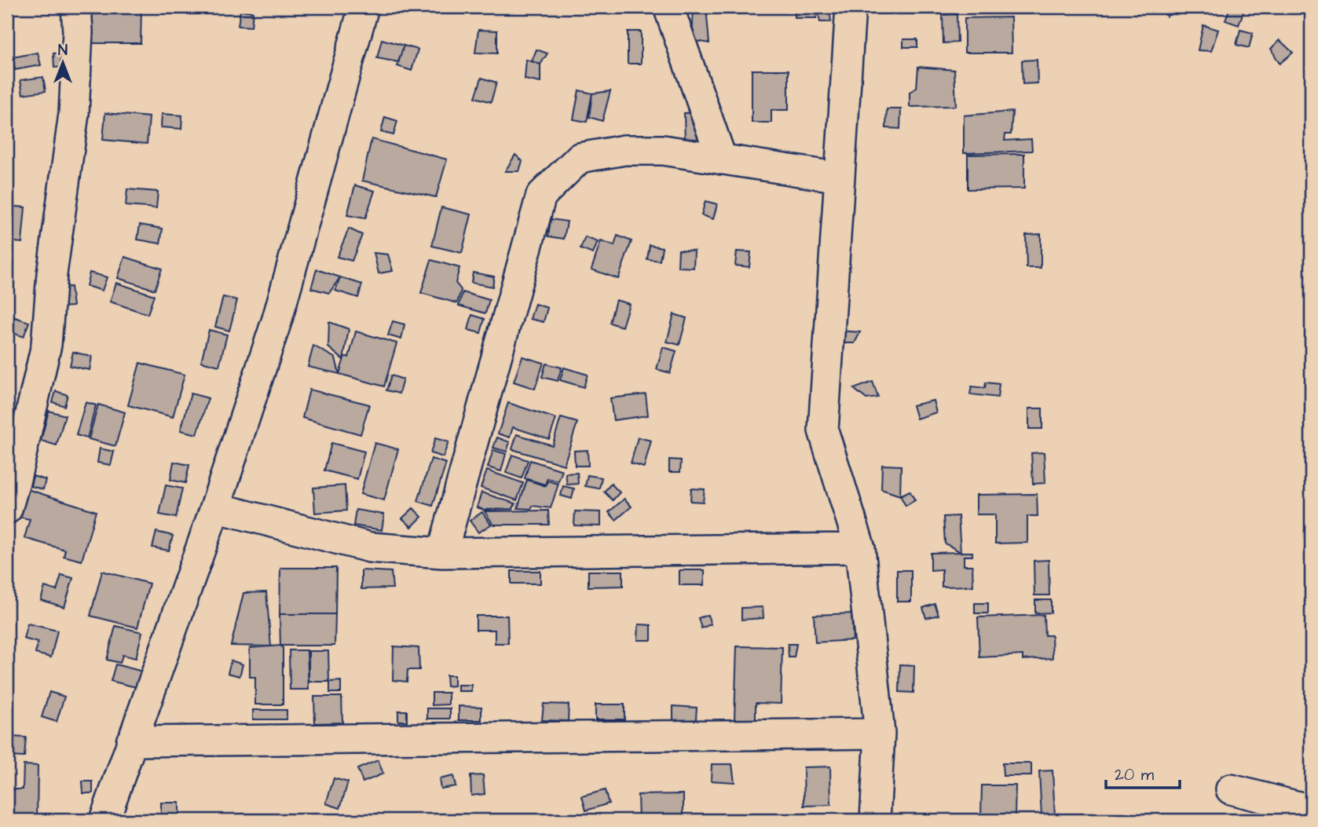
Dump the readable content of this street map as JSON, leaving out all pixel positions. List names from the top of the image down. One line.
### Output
{"scale_bar":"20 m","north":"top"}
